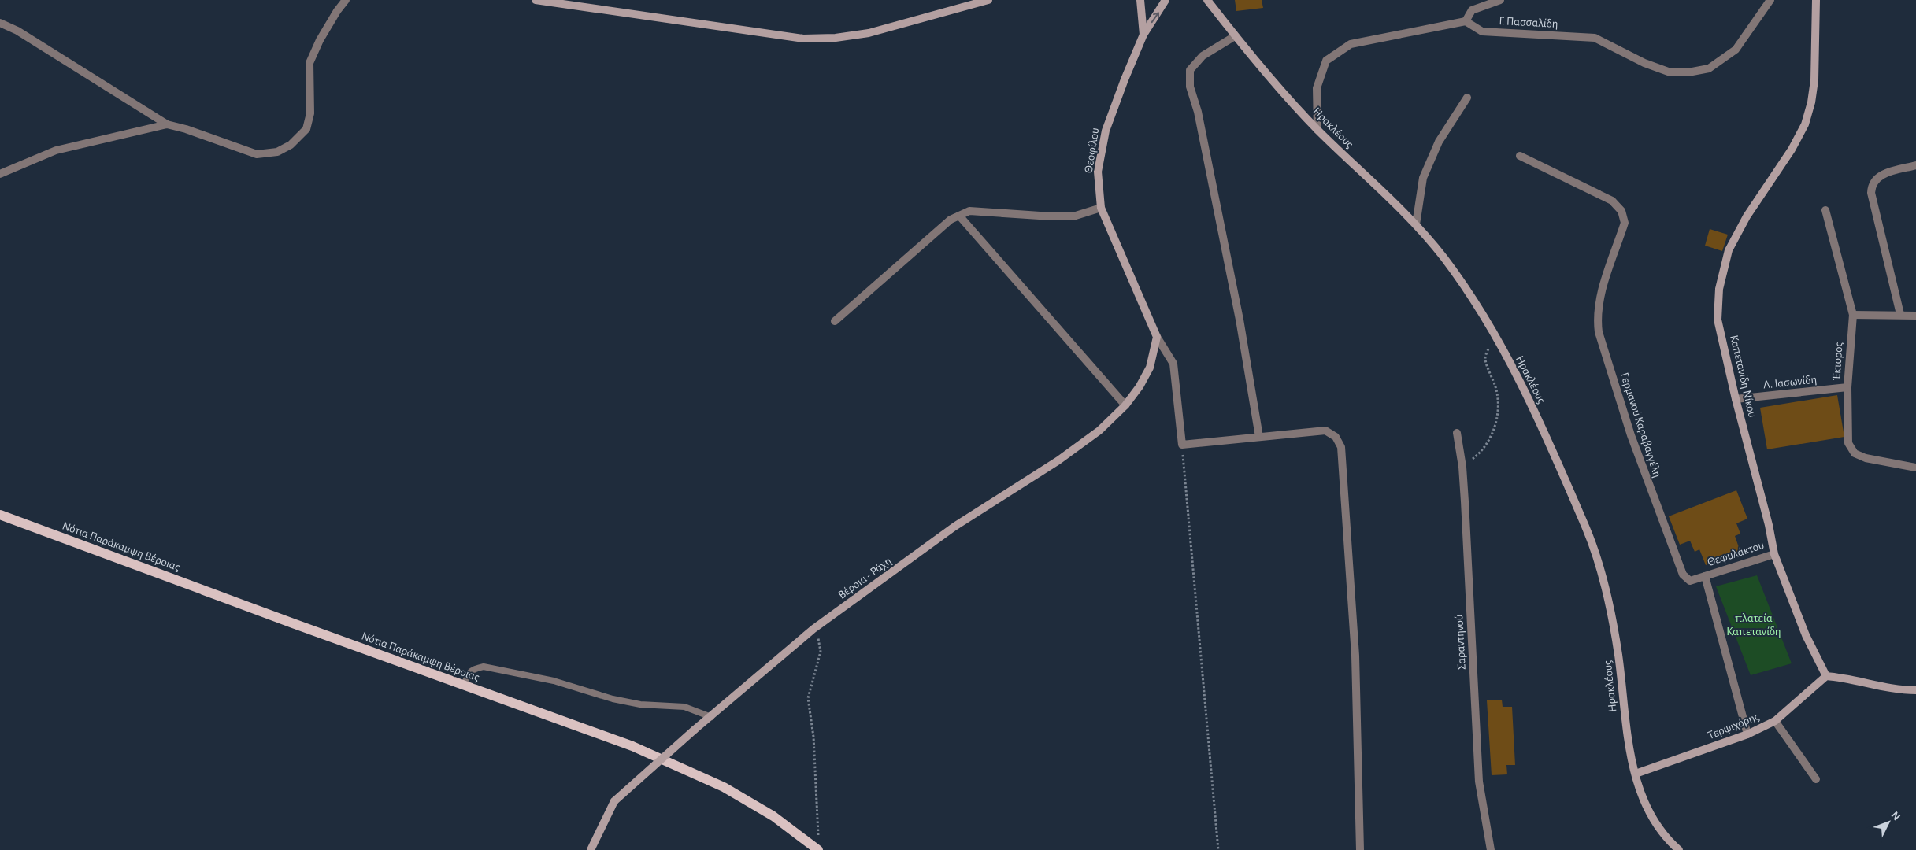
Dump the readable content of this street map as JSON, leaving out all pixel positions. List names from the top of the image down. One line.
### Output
{"streets":{"main road":["Νότια Παράκαμψη Βέροιας"],"street":["Γ. Πασσαλίδη","Ηρακλέους","Θεοφίλου","Έκτορος","Καπετανίδη Νίκου","Λ. Ιασωνίδη","Γερμανού Καραβαγγέλη","Θεφυλάκτου","Βέροια - Ράχη","Σαραντηνού","Τερψιχόρης"]},"crossings":[["Ηρακλέους","Τερψιχόρης"],["Θεοφίλου","Βέροια - Ράχη"],["Έκτορος","Λ. Ιασωνίδη"],["Καπετανίδη Νίκου","Λ. Ιασωνίδη"],["Καπετανίδη Νίκου","Θεφυλάκτου"],["Καπετανίδη Νίκου","Τερψιχόρης"],["Γερμανού Καραβαγγέλη","Θεφυλάκτου"]],"parks":["πλατεία Καπετανίδη"],"north":"top right"}
